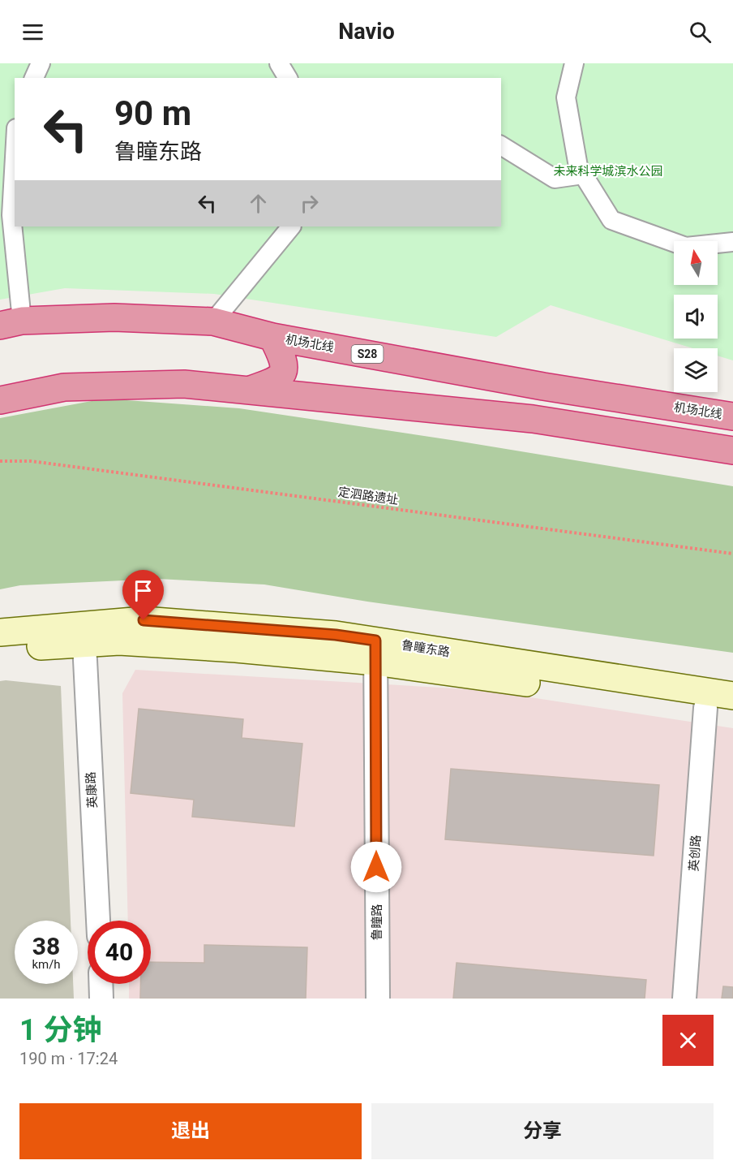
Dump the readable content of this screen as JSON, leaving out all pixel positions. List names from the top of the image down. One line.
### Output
{"streets":{"highway":["机场北线","S28"],"main road":["鲁瞳东路"],"street":["英康路","英创路","鲁瞳路"],"path":["定泗路遗址"]},"crossings":[["鲁瞳东路","英康路"],["鲁瞳东路","英创路"],["鲁瞳东路","鲁瞳路"]],"parks":["未来科学城滨水公园"],"north":"top","page":{"header":"Navio","turn":["90 m","鲁瞳东路"],"speed":"38 km/h","limit":"40","heading":["1 分钟","190 m · 17:24"],"buttons":["退出","分享"]}}
